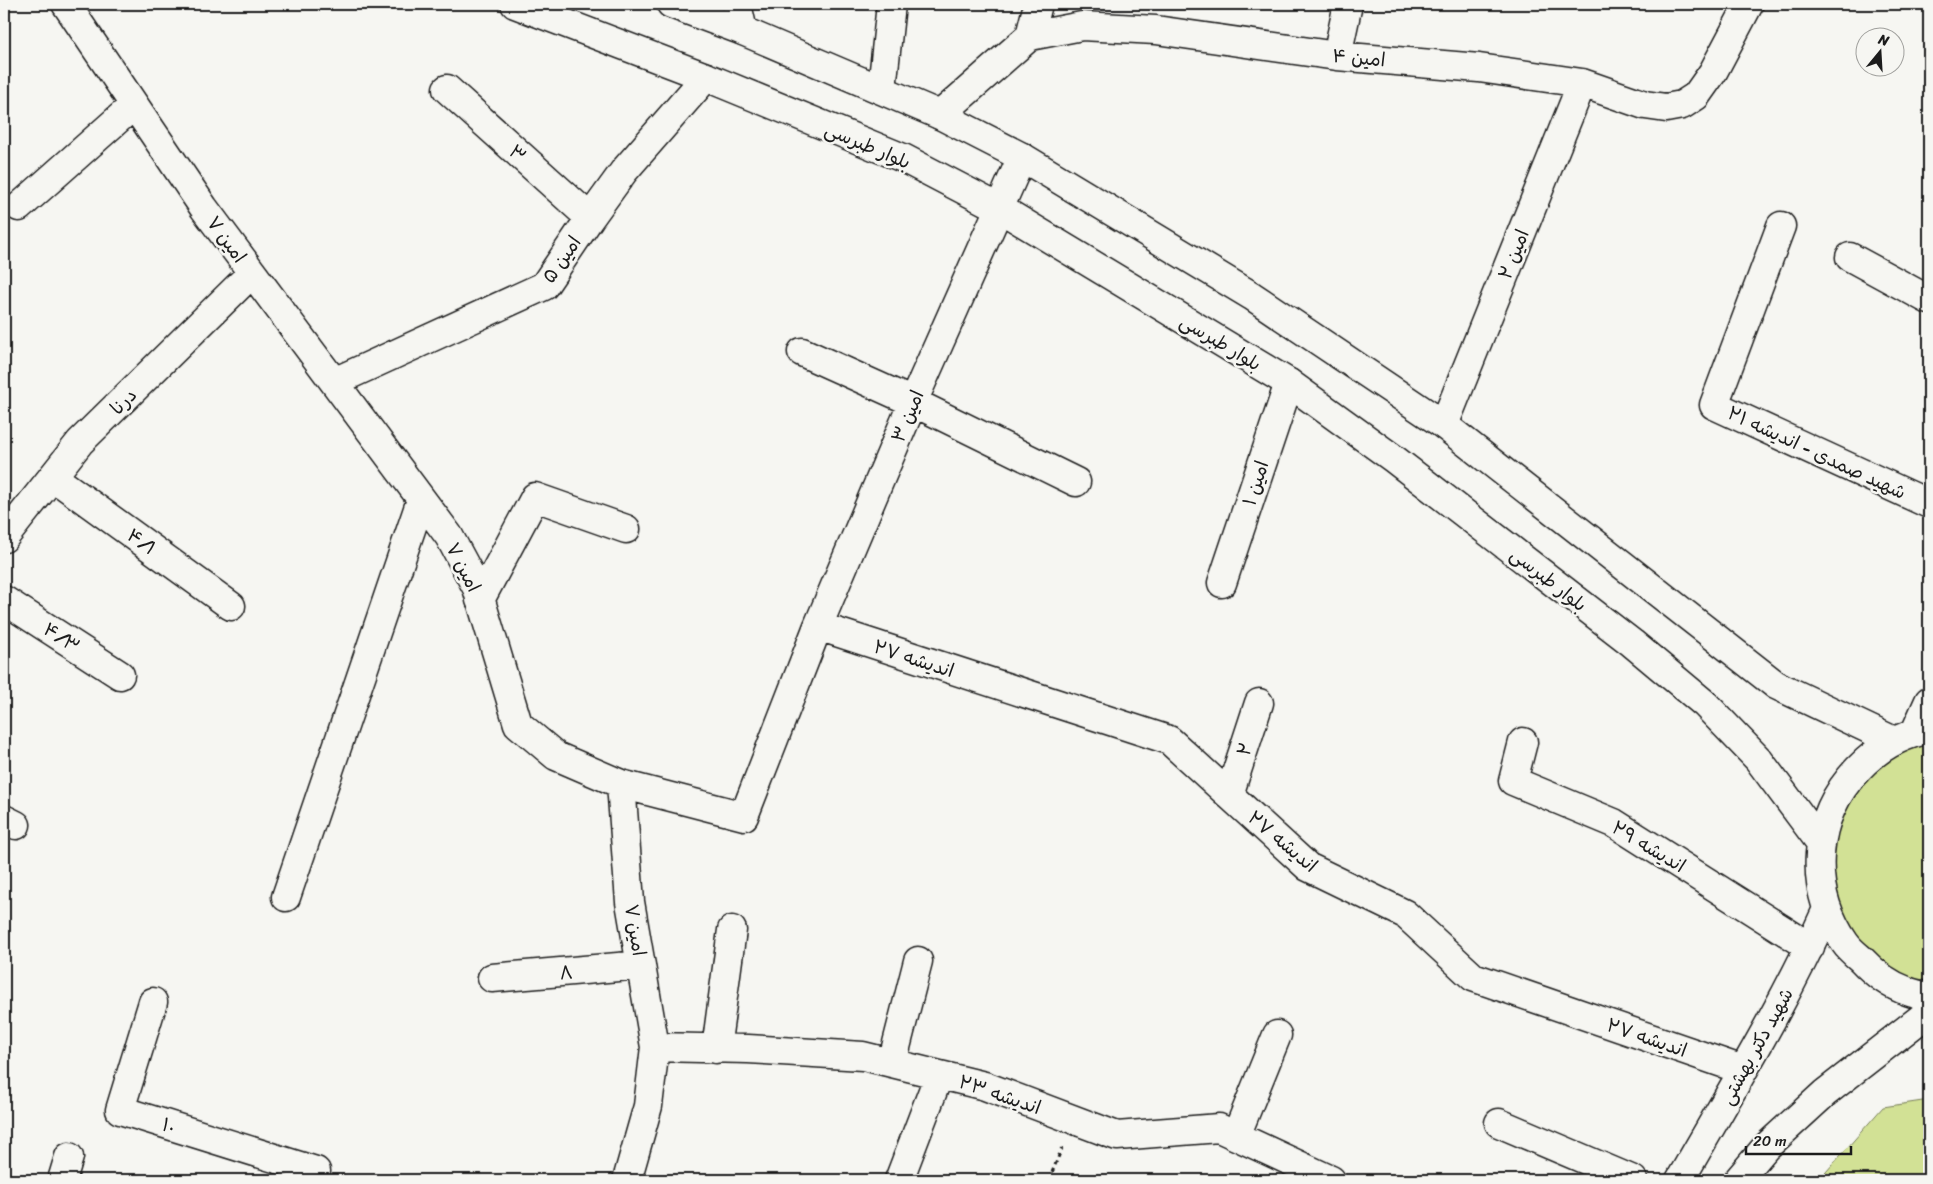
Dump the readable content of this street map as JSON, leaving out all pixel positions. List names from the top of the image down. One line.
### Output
{"streets":{"street":["امین ۴","بلوار طبرسی","۳","امین ۷","امین ۲","امین ۵","درنا","امین ۳","شهید صمدی - اندیشه ۲۱","امین ۱","۴/۱","۴/۳","اندیشه ۲۷","۲","اندیشه ۲۹","۸","شهید دکتر بهشتی","اندیشه ۲۳","۱۰"]},"crossings":[["امین ۴","امین ۲"],["بلوار طبرسی","امین ۵"],["بلوار طبرسی","امین ۳"],["بلوار طبرسی","امین ۱"],["۳","امین ۵"],["امین ۷","امین ۵"],["امین ۷","درنا"],["امین ۷","امین ۳"],["امین ۷","۸"],["امین ۷","اندیشه ۲۳"],["درنا","۴/۱"],["امین ۳","اندیشه ۲۷"],["اندیشه ۲۷","۲"],["اندیشه ۲۷","شهید دکتر بهشتی"],["اندیشه ۲۹","شهید دکتر بهشتی"]],"scale_bar":"20 m","north":"top"}
